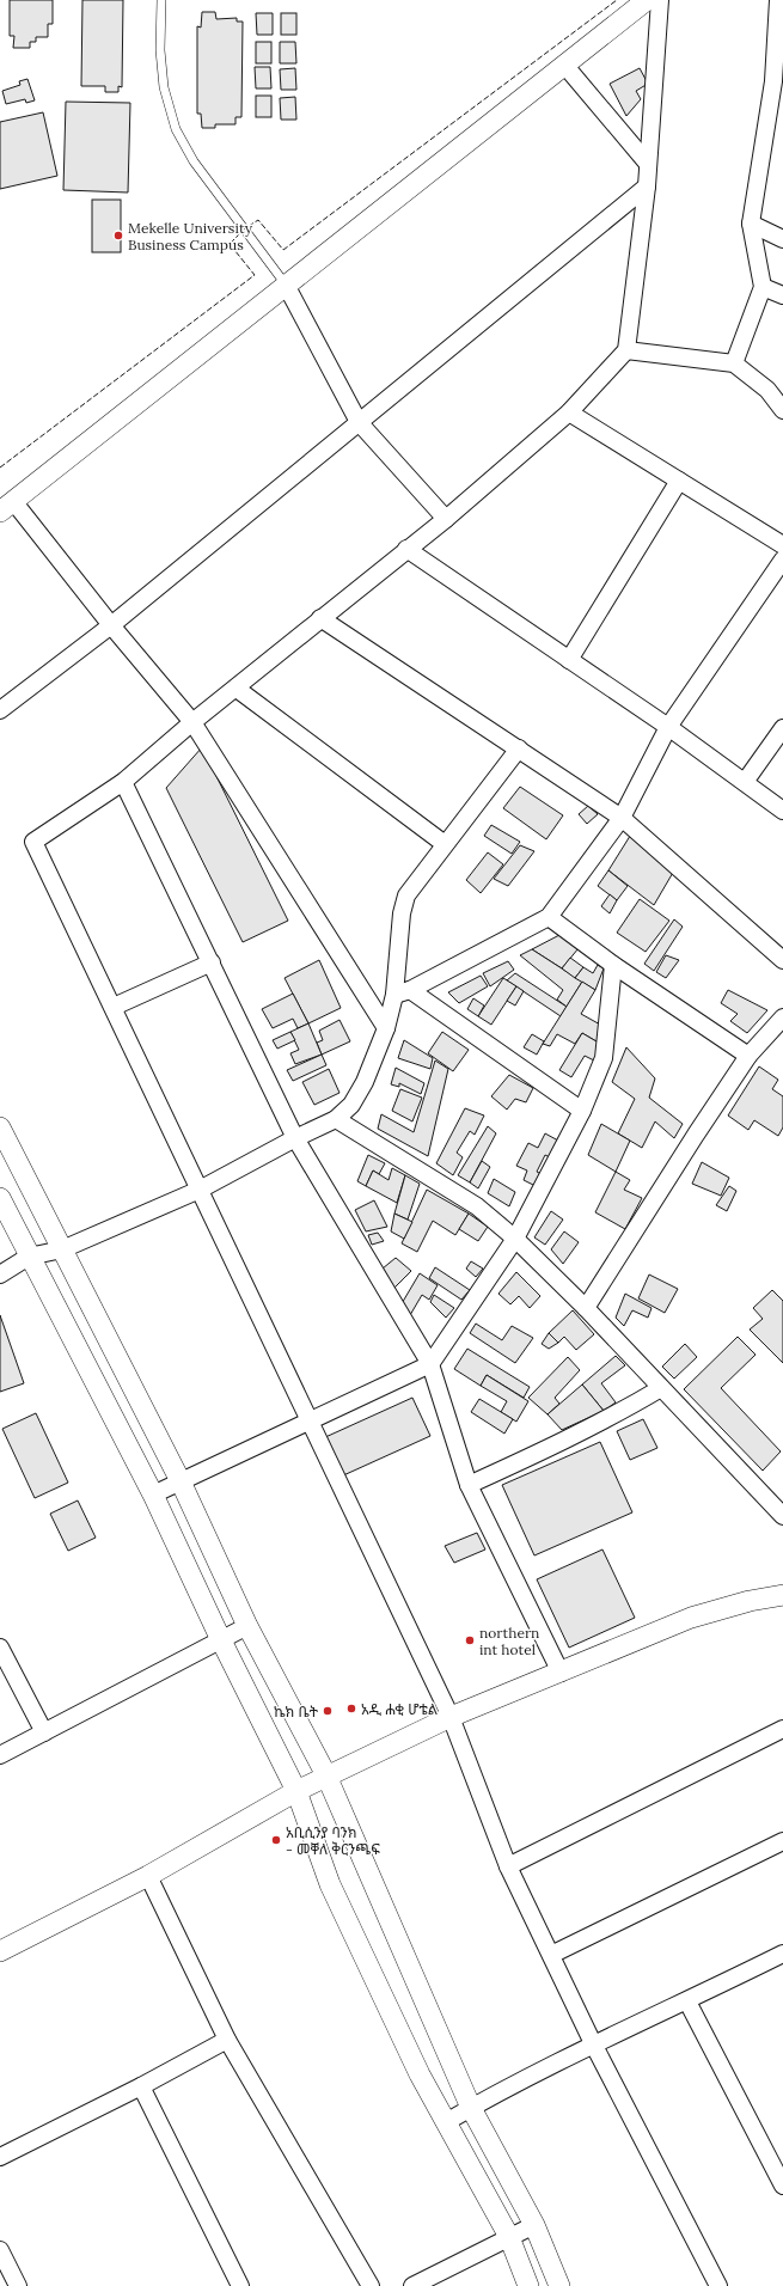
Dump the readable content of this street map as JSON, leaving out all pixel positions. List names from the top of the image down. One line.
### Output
{"places":["Mekelle University Business Campus","northern int hotel","አዲ ሐቂ ሆቴል","ኬክ ቤት","አቢሲንያ ባንክ - መቐለ ቅርንጫፍ"]}
